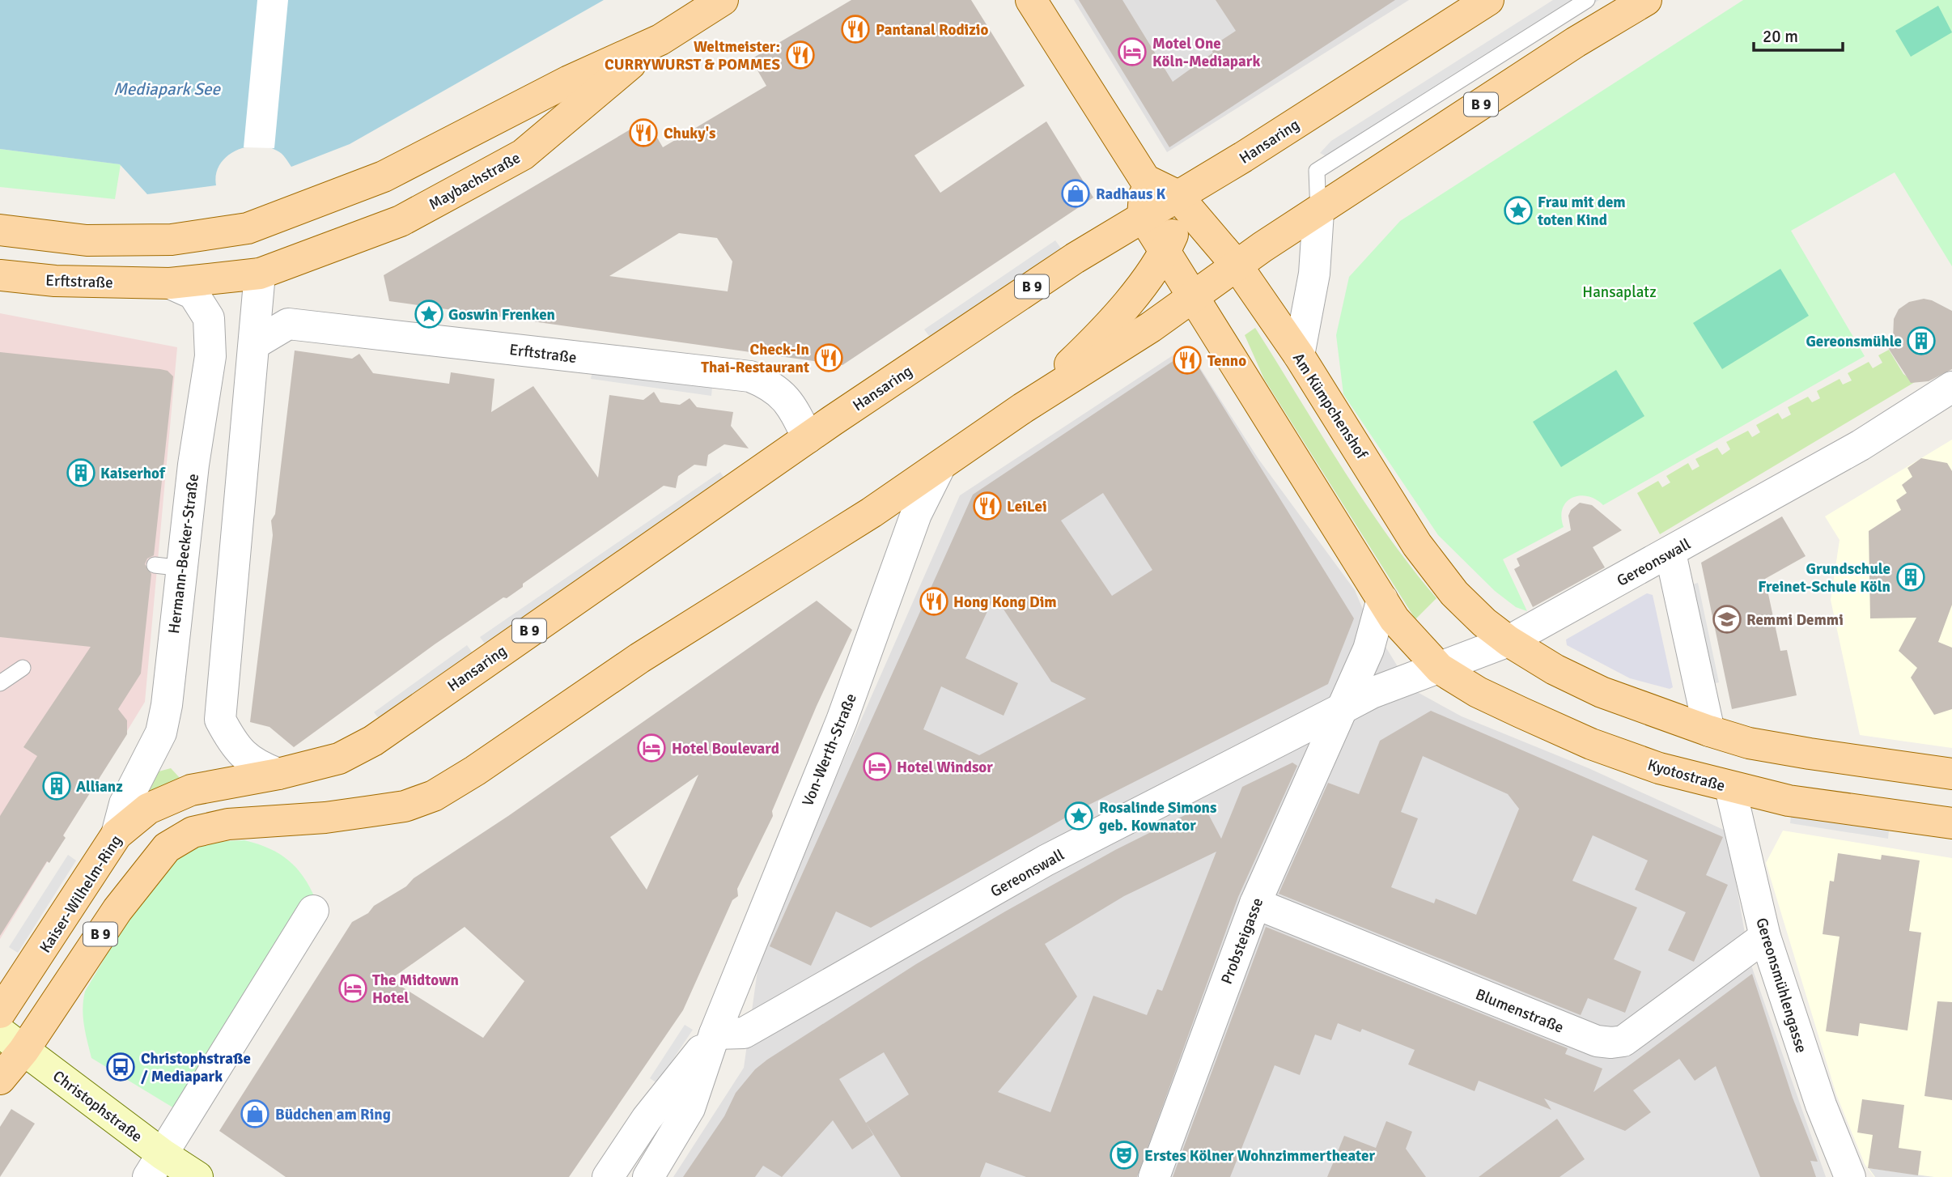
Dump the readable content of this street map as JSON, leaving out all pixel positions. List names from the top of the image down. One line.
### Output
{"streets":{"main road":["B 9","Hansaring","Maybachstraße","Erftstraße","Am Kümpchenshof","Kyotostraße","Kaiser-Wilhelm-Ring"],"street":["Hermann-Becker-Straße","Gereonswall","Von-Werth-Straße","Probsteigasse","Gereonsmühlengasse","Blumenstraße","Christophstraße"]},"crossings":[["B 9","Hansaring"],["B 9","Am Kümpchenshof"],["B 9","Von-Werth-Straße"],["B 9","Christophstraße"],["Hansaring","Erftstraße"],["Hansaring","Am Kümpchenshof"],["Hansaring","Kaiser-Wilhelm-Ring"],["Maybachstraße","Erftstraße"],["Erftstraße","Hermann-Becker-Straße"],["Am Kümpchenshof","Gereonswall"],["Hermann-Becker-Straße","Kaiser-Wilhelm-Ring"],["Gereonswall","Von-Werth-Straße"],["Gereonswall","Kyotostraße"],["Gereonswall","Probsteigasse"],["Kyotostraße","Gereonsmühlengasse"],["Probsteigasse","Blumenstraße"],["Gereonsmühlengasse","Blumenstraße"]],"water":["Mediapark See"],"parks":["Hansaplatz"],"places":{"restaurant":["Pantanal Rodizio","Weltmeister: CURRYWURST & POMMES","Chuky's","Check-In Thai-Restaurant","Tenno","LeiLei","Hong Kong Dim"],"hotel":["Motel One Köln-Mediapark","Hotel Boulevard","Hotel Windsor","The Midtown Hotel"],"shop":["Radhaus K","Büdchen am Ring"],"place":["Frau mit dem toten Kind","Goswin Frenken","Rosalinde Simons geb. Kownator"],"building":["Gereonsmühle","Kaiserhof","Grundschule Freinet-Schule Köln","Allianz"],"school or university":["Remmi Demmi"],"bus stop":["Christophstraße / Mediapark"],"theatre":["Erstes Kölner Wohnzimmertheater"]},"scale_bar":"20 m"}
